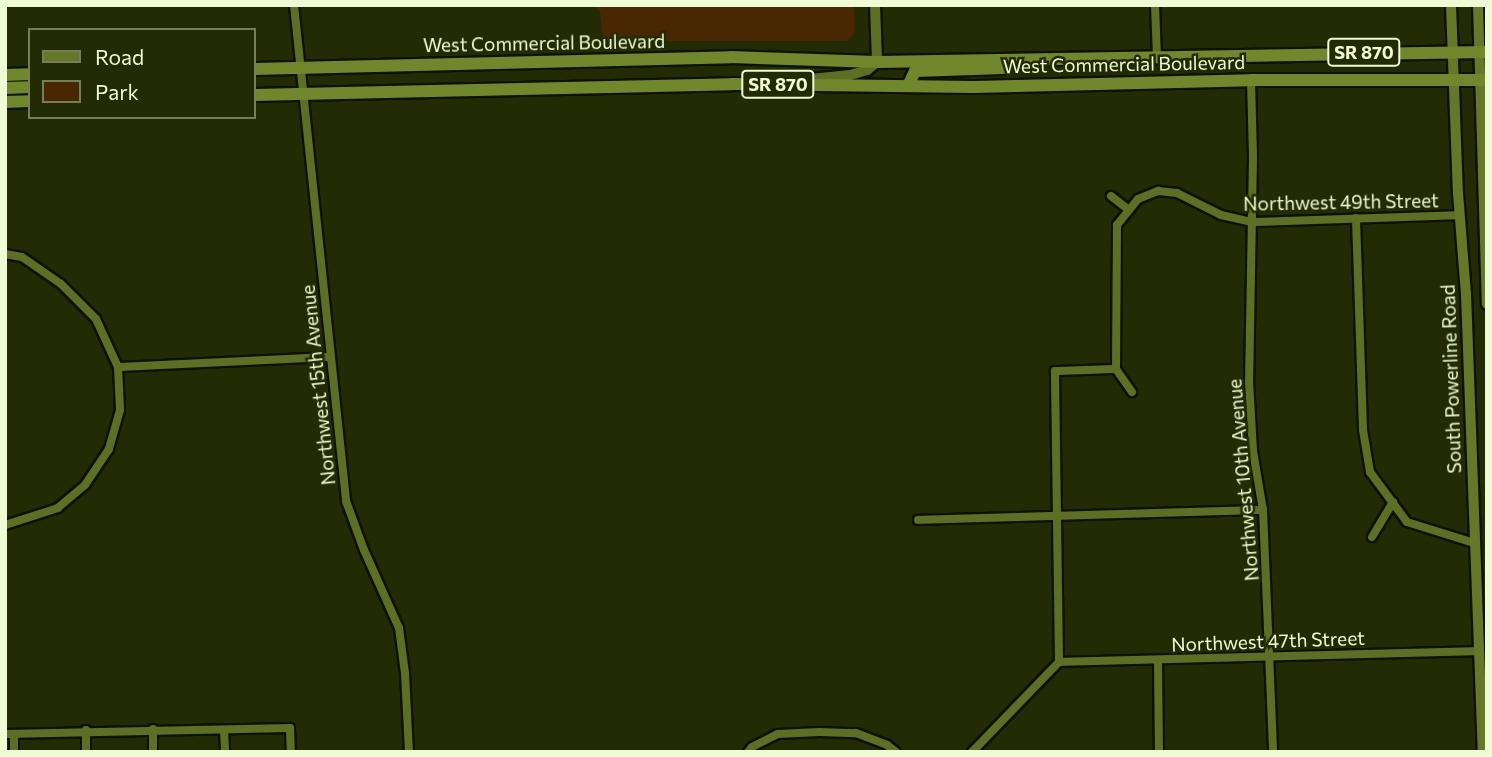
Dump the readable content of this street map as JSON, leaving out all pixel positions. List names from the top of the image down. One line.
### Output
{"streets":{"highway":["West Commercial Boulevard","SR 870"],"main road":["South Powerline Road"],"street":["Northwest 49th Street","Northwest 15th Avenue","Northwest 10th Avenue","Northwest 47th Street"]},"crossings":[["West Commercial Boulevard","South Powerline Road"],["West Commercial Boulevard","Northwest 15th Avenue"],["West Commercial Boulevard","Northwest 10th Avenue"],["Northwest 49th Street","South Powerline Road"],["Northwest 49th Street","Northwest 10th Avenue"],["South Powerline Road","Northwest 47th Street"],["Northwest 10th Avenue","Northwest 47th Street"]],"legend":["Road","Park"]}
